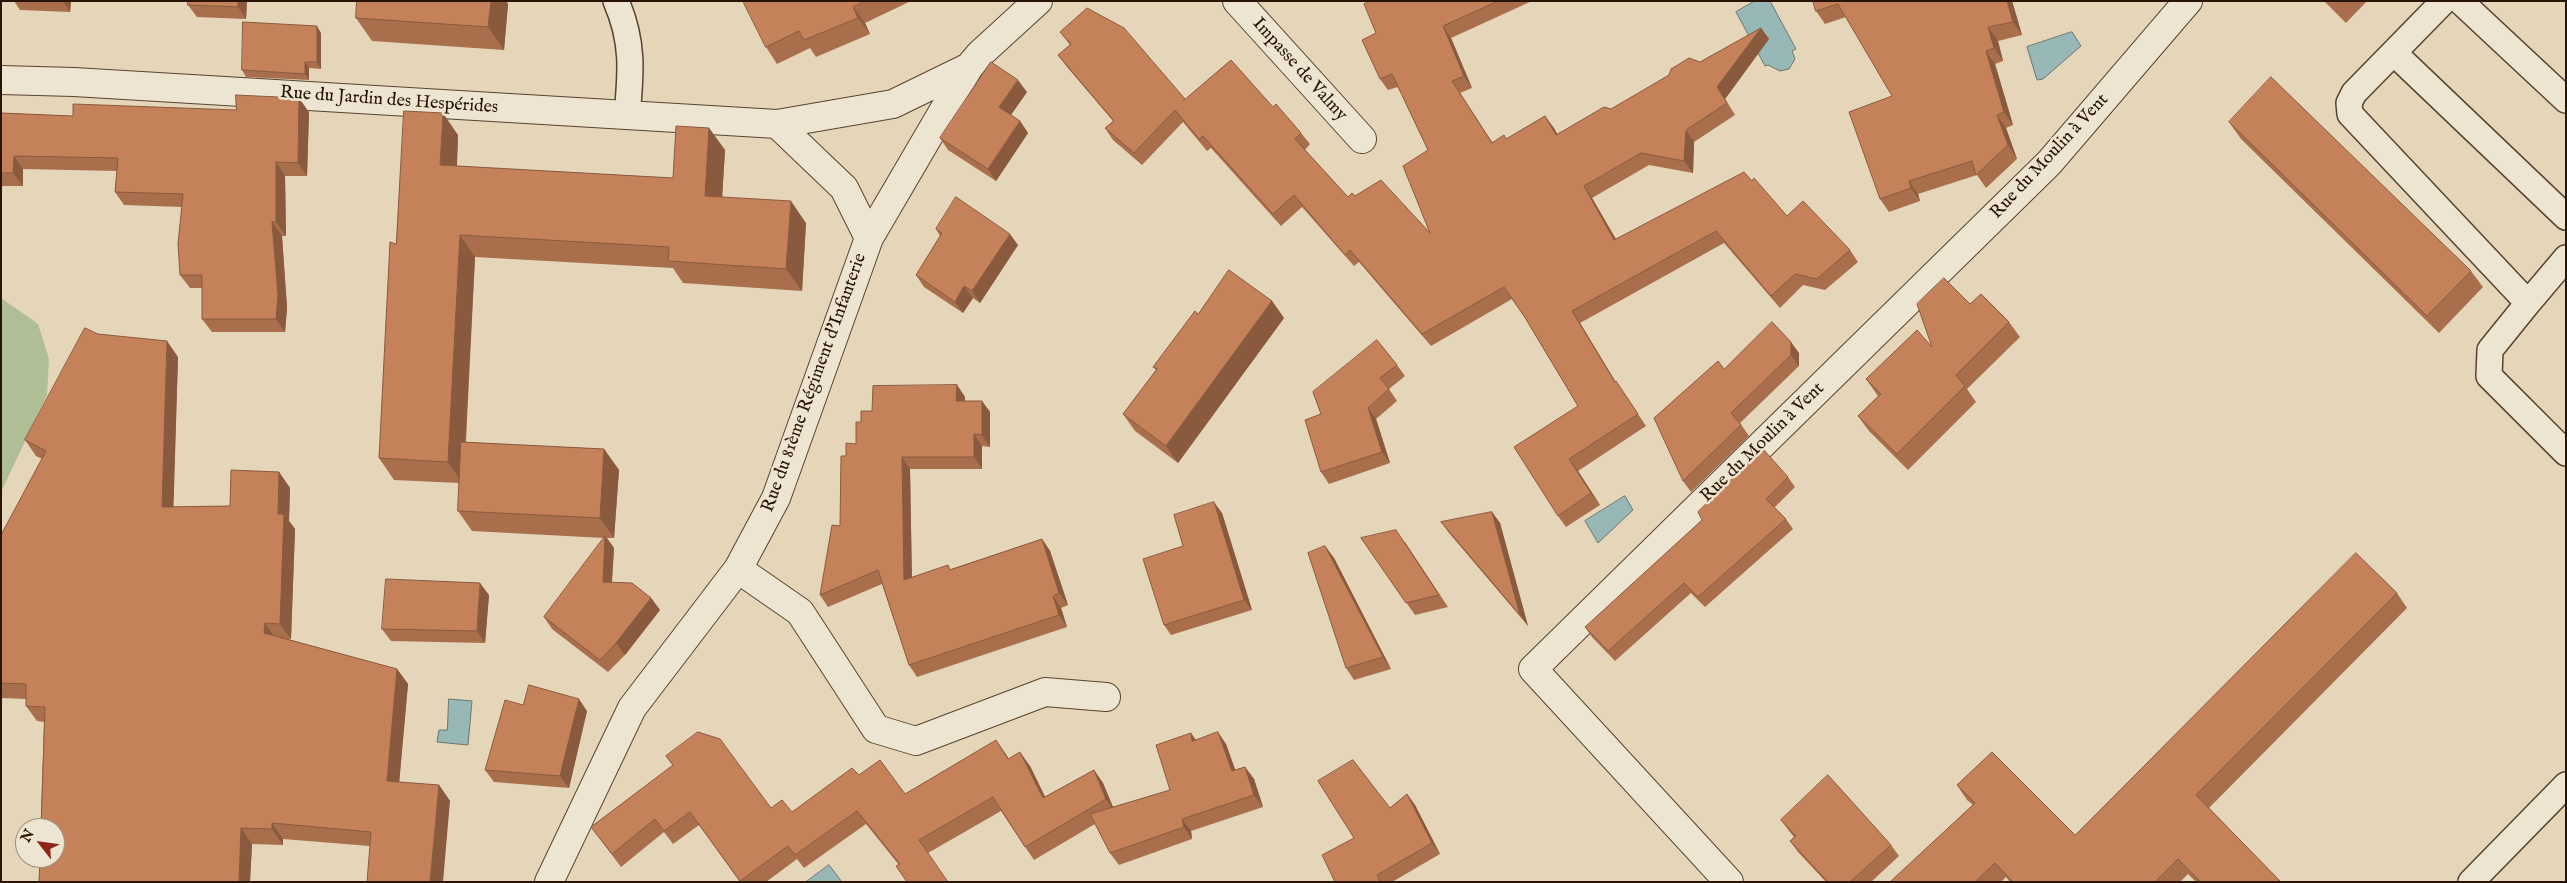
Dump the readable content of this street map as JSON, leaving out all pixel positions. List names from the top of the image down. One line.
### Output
{"streets":{"street":["Impasse de Valmy","Rue du Jardin des Hespérides","Rue du Moulin à Vent","Rue du 81ème Régiment d'Infanterie"]},"crossings":[["Rue du Jardin des Hespérides","Rue du 81ème Régiment d'Infanterie"]],"north":"top left"}
